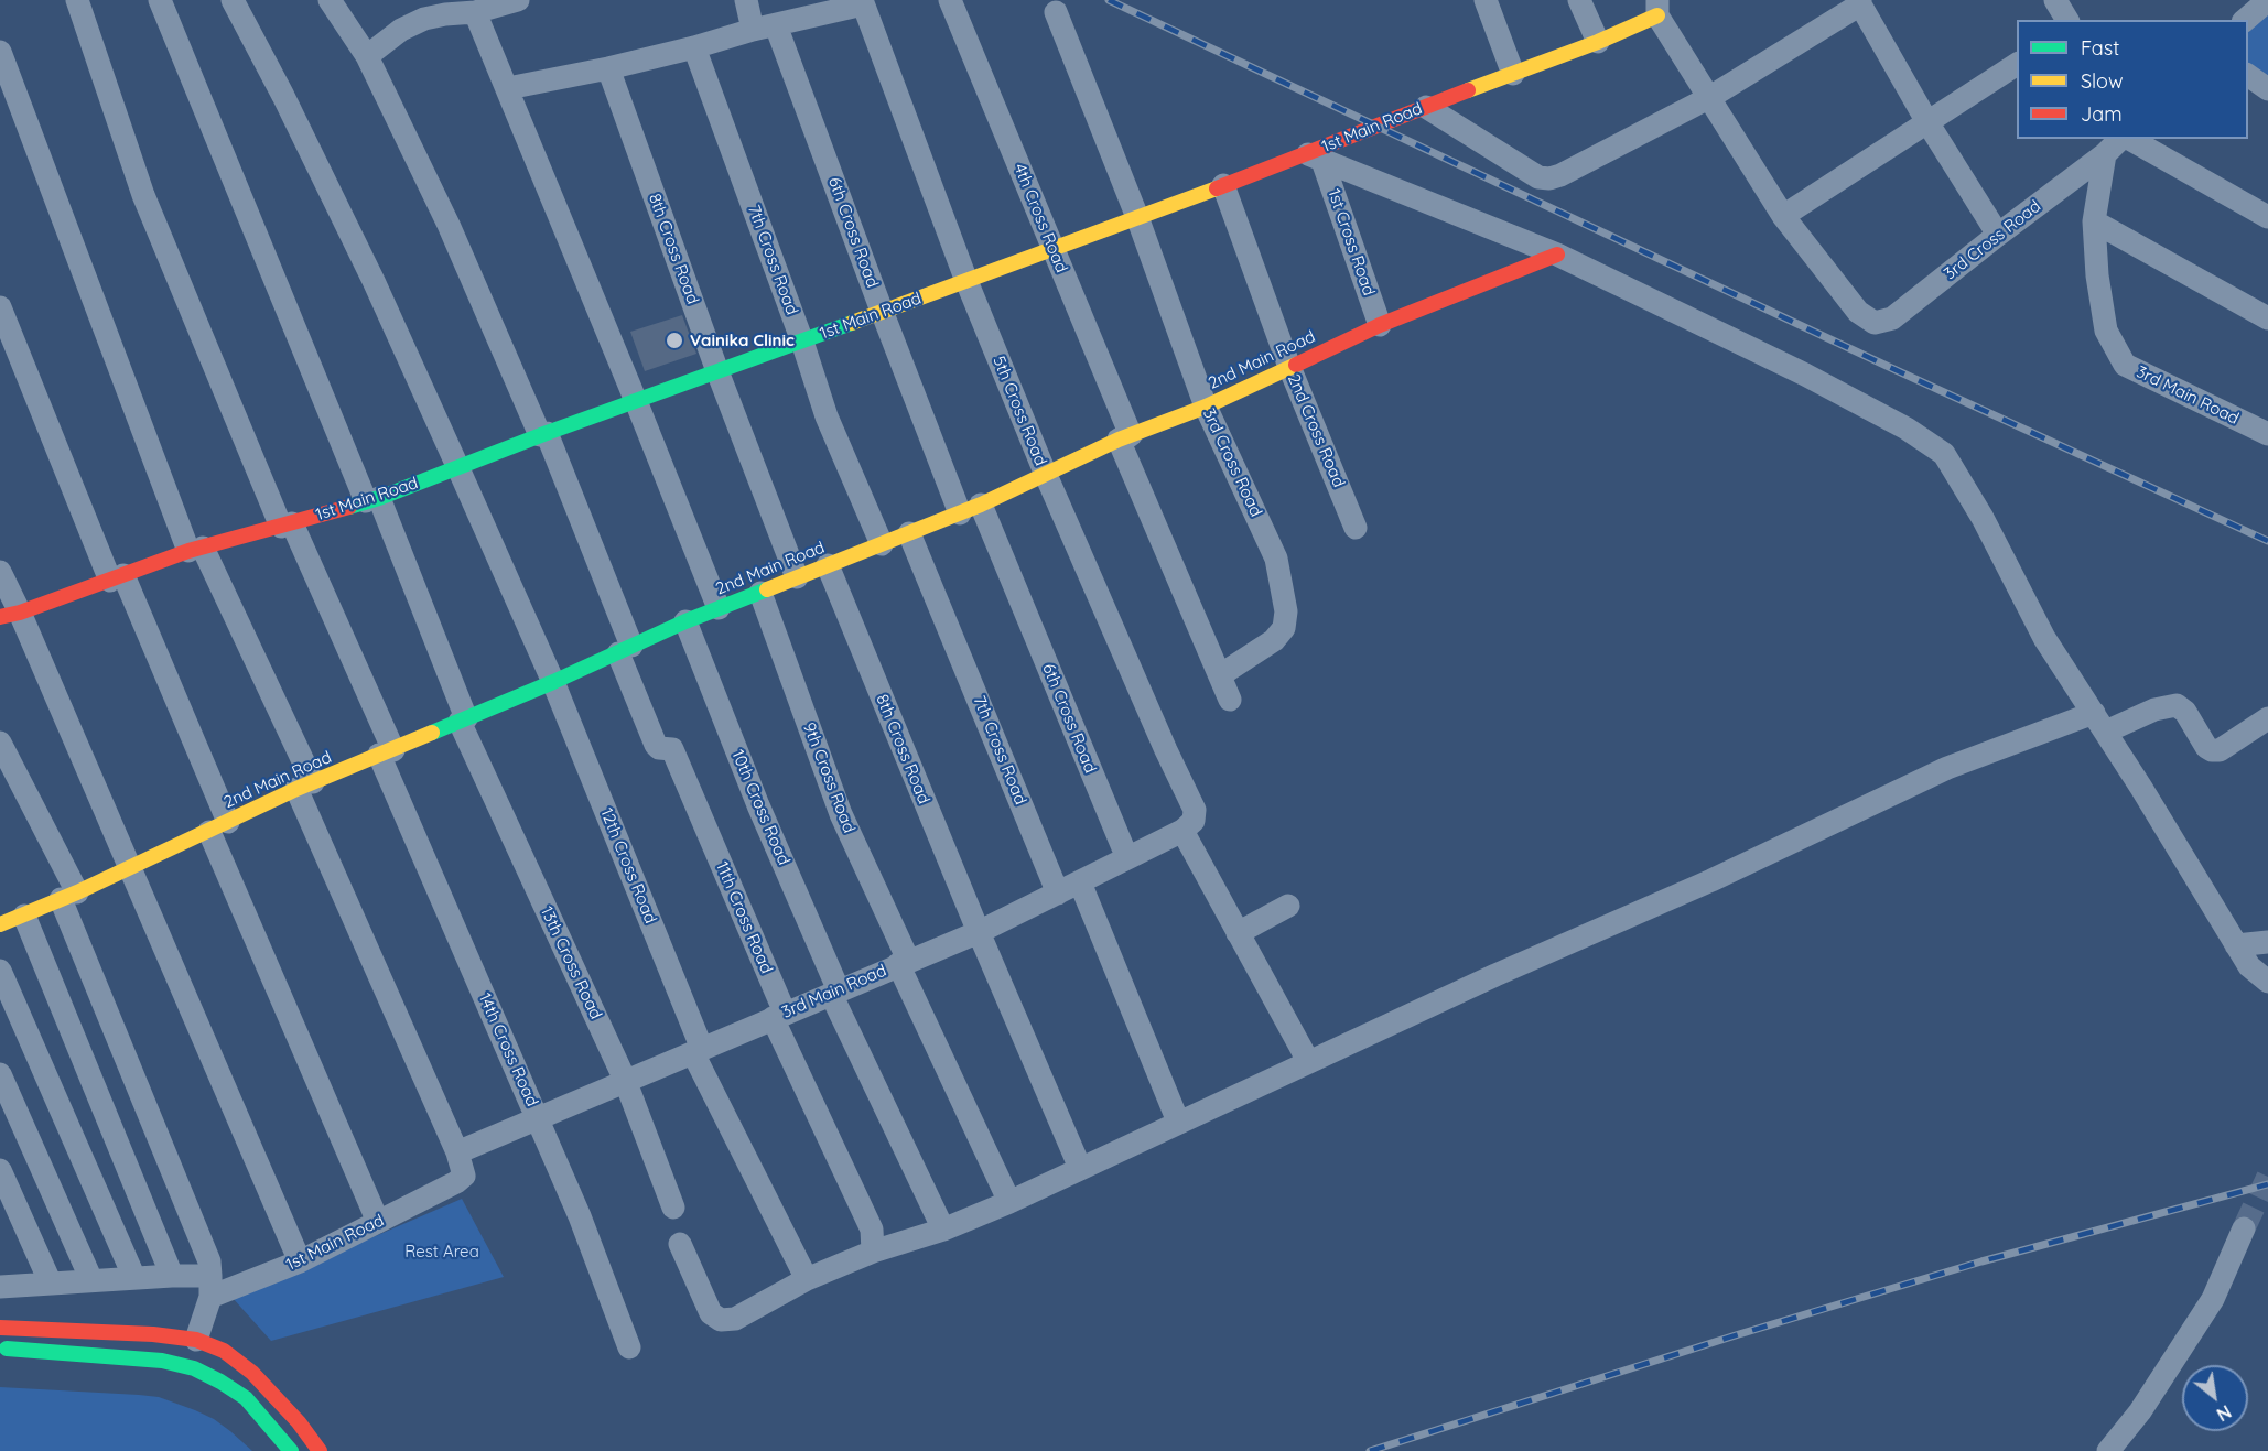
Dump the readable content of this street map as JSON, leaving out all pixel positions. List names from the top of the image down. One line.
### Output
{"streets":{"street":["1st Main Road","4th Cross Road","6th Cross Road","3rd Cross Road","1st Cross Road","8th Cross Road","7th Cross Road","2nd Main Road","3rd Main Road","5th Cross Road","2nd Cross Road","9th Cross Road","10th Cross Road","12th Cross Road","11th Cross Road","13th Cross Road","14th Cross Road"]},"crossings":[["1st Main Road","4th Cross Road"],["1st Main Road","6th Cross Road"],["1st Main Road","3rd Cross Road"],["1st Main Road","1st Cross Road"],["1st Main Road","8th Cross Road"],["1st Main Road","7th Cross Road"],["1st Main Road","3rd Main Road"],["1st Main Road","5th Cross Road"],["1st Main Road","2nd Cross Road"],["1st Main Road","12th Cross Road"],["1st Main Road","13th Cross Road"],["1st Main Road","14th Cross Road"],["4th Cross Road","3rd Cross Road"],["4th Cross Road","2nd Main Road"],["6th Cross Road","2nd Main Road"],["6th Cross Road","3rd Main Road"],["3rd Cross Road","2nd Main Road"],["3rd Cross Road","3rd Main Road"],["1st Cross Road","2nd Main Road"],["8th Cross Road","2nd Main Road"],["8th Cross Road","3rd Main Road"],["7th Cross Road","2nd Main Road"],["7th Cross Road","3rd Main Road"],["2nd Main Road","5th Cross Road"],["2nd Main Road","2nd Cross Road"],["2nd Main Road","9th Cross Road"],["2nd Main Road","10th Cross Road"],["2nd Main Road","12th Cross Road"],["2nd Main Road","11th Cross Road"],["2nd Main Road","13th Cross Road"],["2nd Main Road","14th Cross Road"],["3rd Main Road","5th Cross Road"],["3rd Main Road","9th Cross Road"],["3rd Main Road","10th Cross Road"],["3rd Main Road","12th Cross Road"],["3rd Main Road","11th Cross Road"],["3rd Main Road","13th Cross Road"],["3rd Main Road","14th Cross Road"]],"parks":["Rest Area"],"places":["Vainika Clinic"],"legend":["Fast","Slow","Jam"],"north":"bottom right"}
